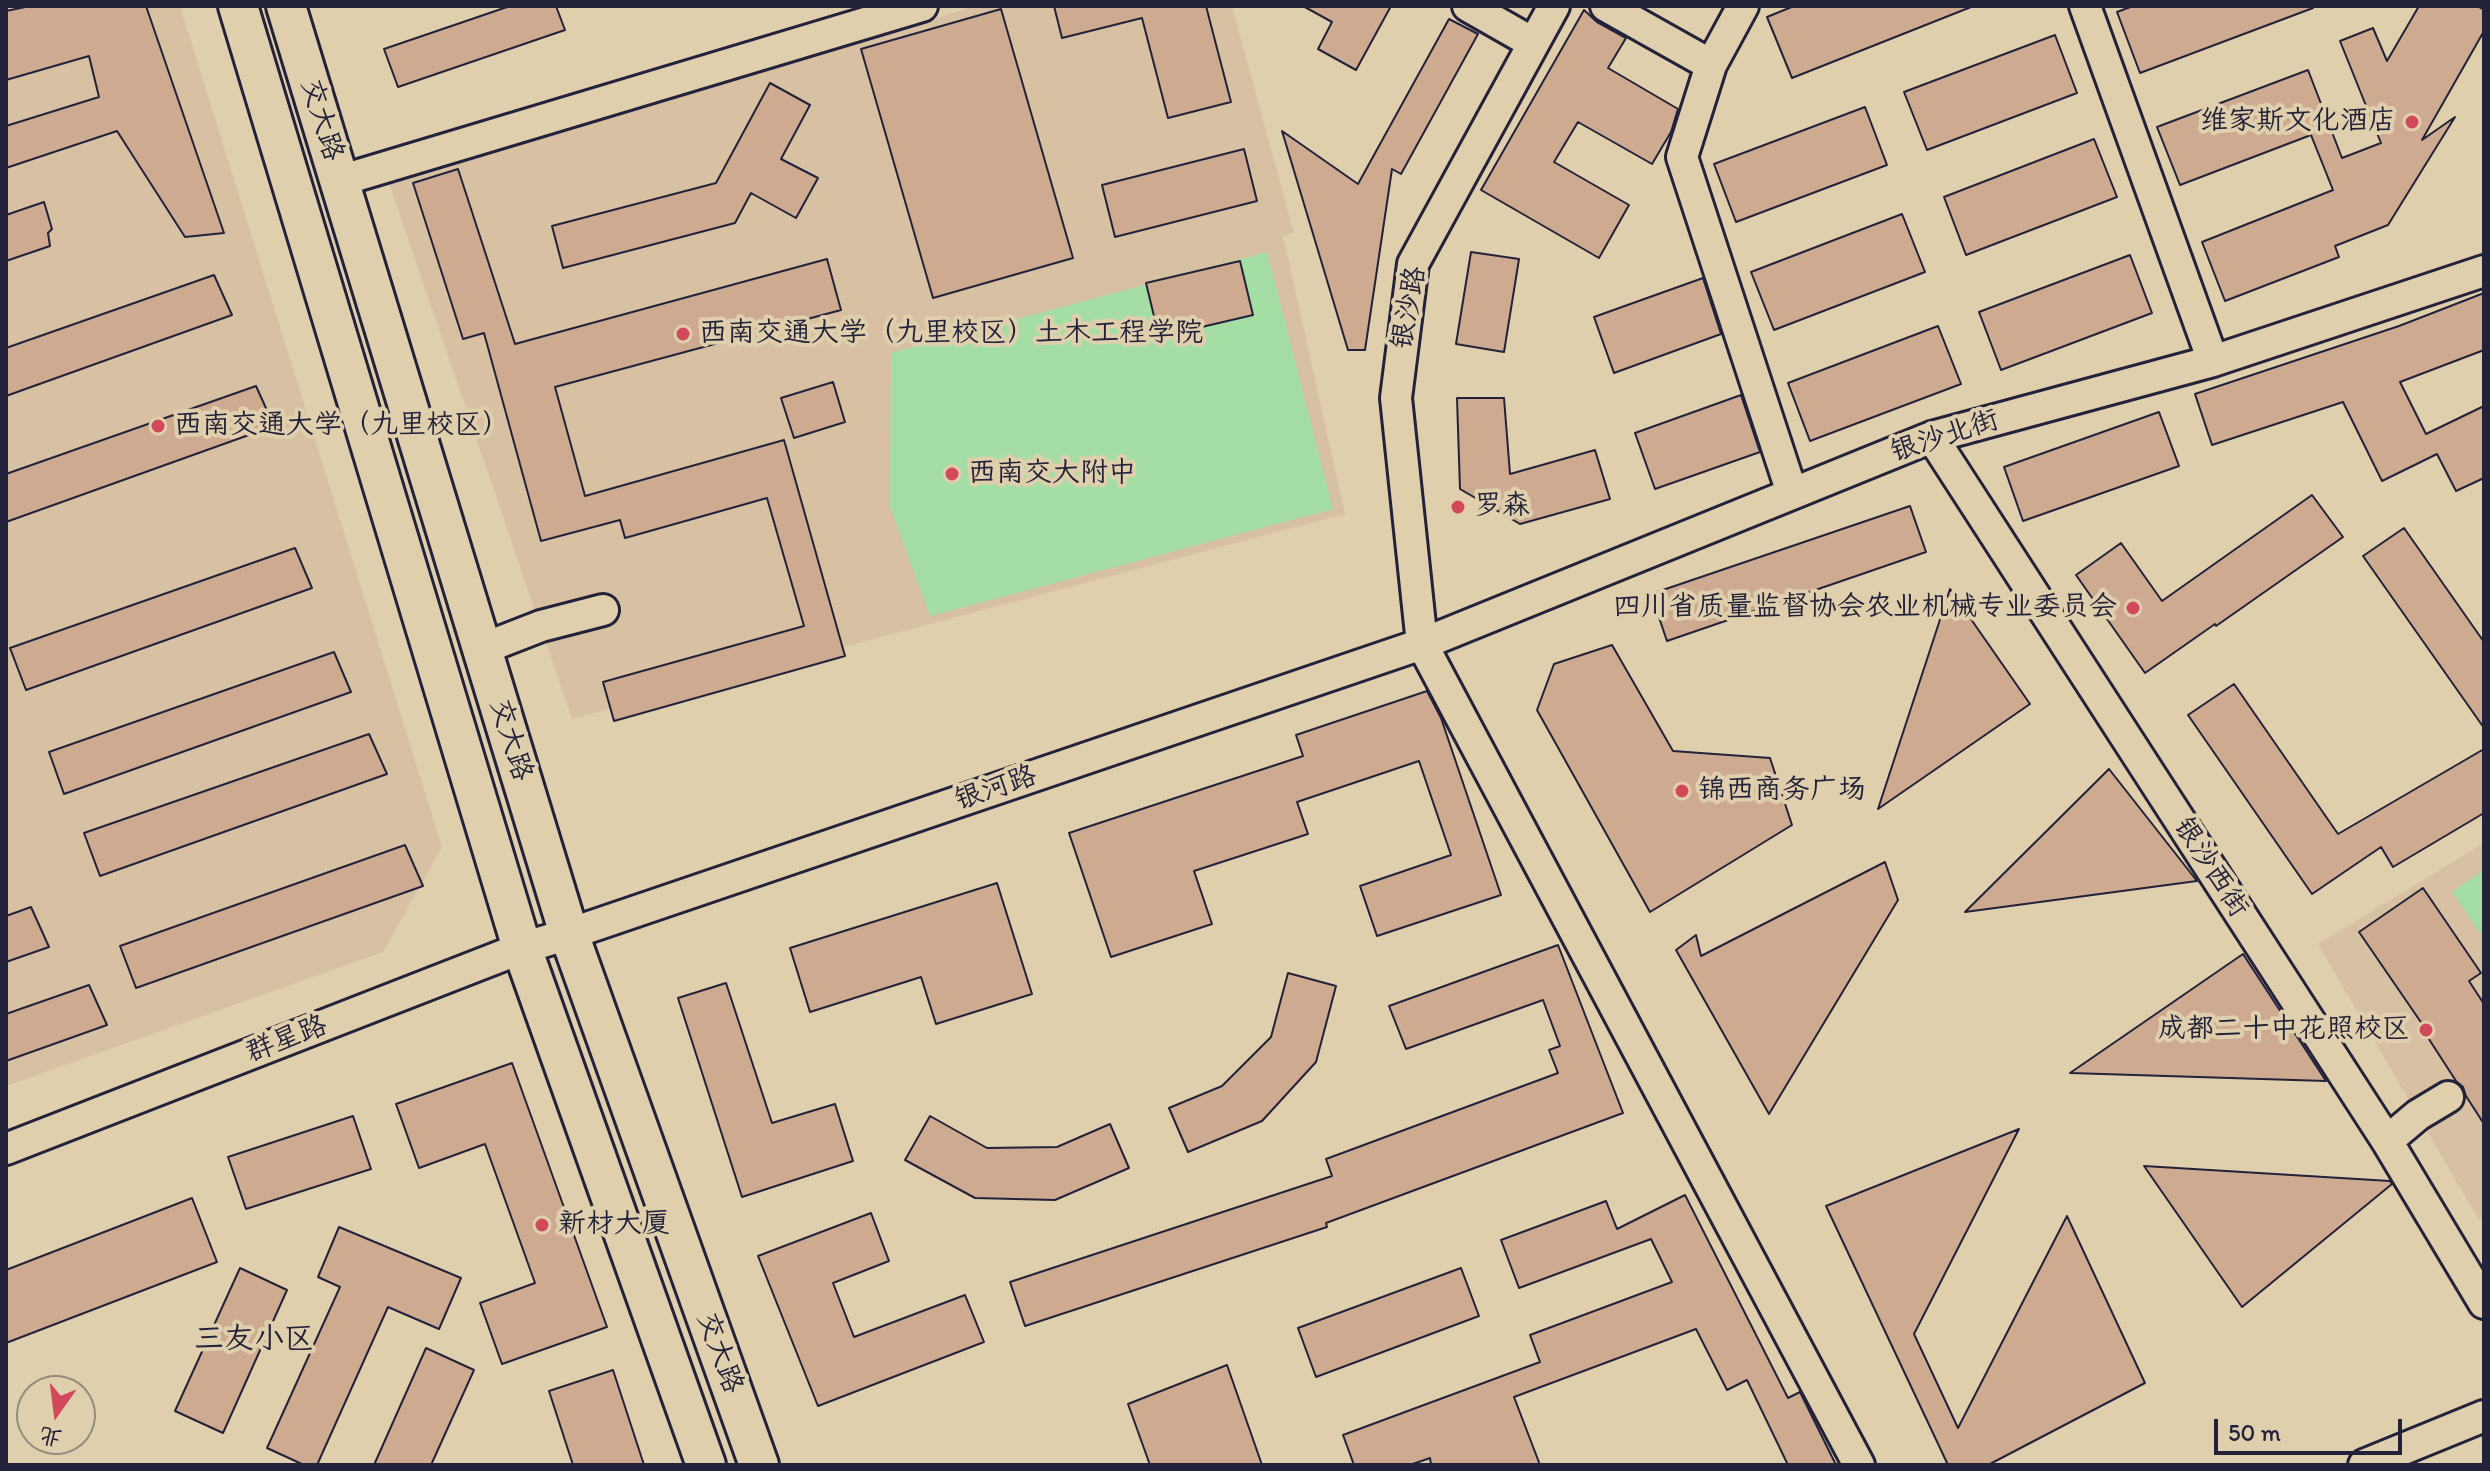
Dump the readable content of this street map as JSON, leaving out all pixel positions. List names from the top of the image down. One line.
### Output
{"streets":{"main road":["交大路"],"street":["银沙路","银沙北街","银河路","银沙西街","群星路"]},"crossings":[["交大路","银河路"],["交大路","群星路"],["银沙路","银沙北街"],["银沙路","银河路"],["银沙北街","银河路"],["银沙北街","银沙西街"],["银河路","群星路"]],"districts":["三友小区"],"places":["维家斯文化酒店","西南交通大学（九里校区）土木工程学院","西南交通大学（九里校区）","西南交大附中","罗森","四川省质量监督协会农业机械专业委员会","锦西商务广场","成都二十中花照校区","新材大厦"],"scale_bar":"50 m","north":"bottom"}
